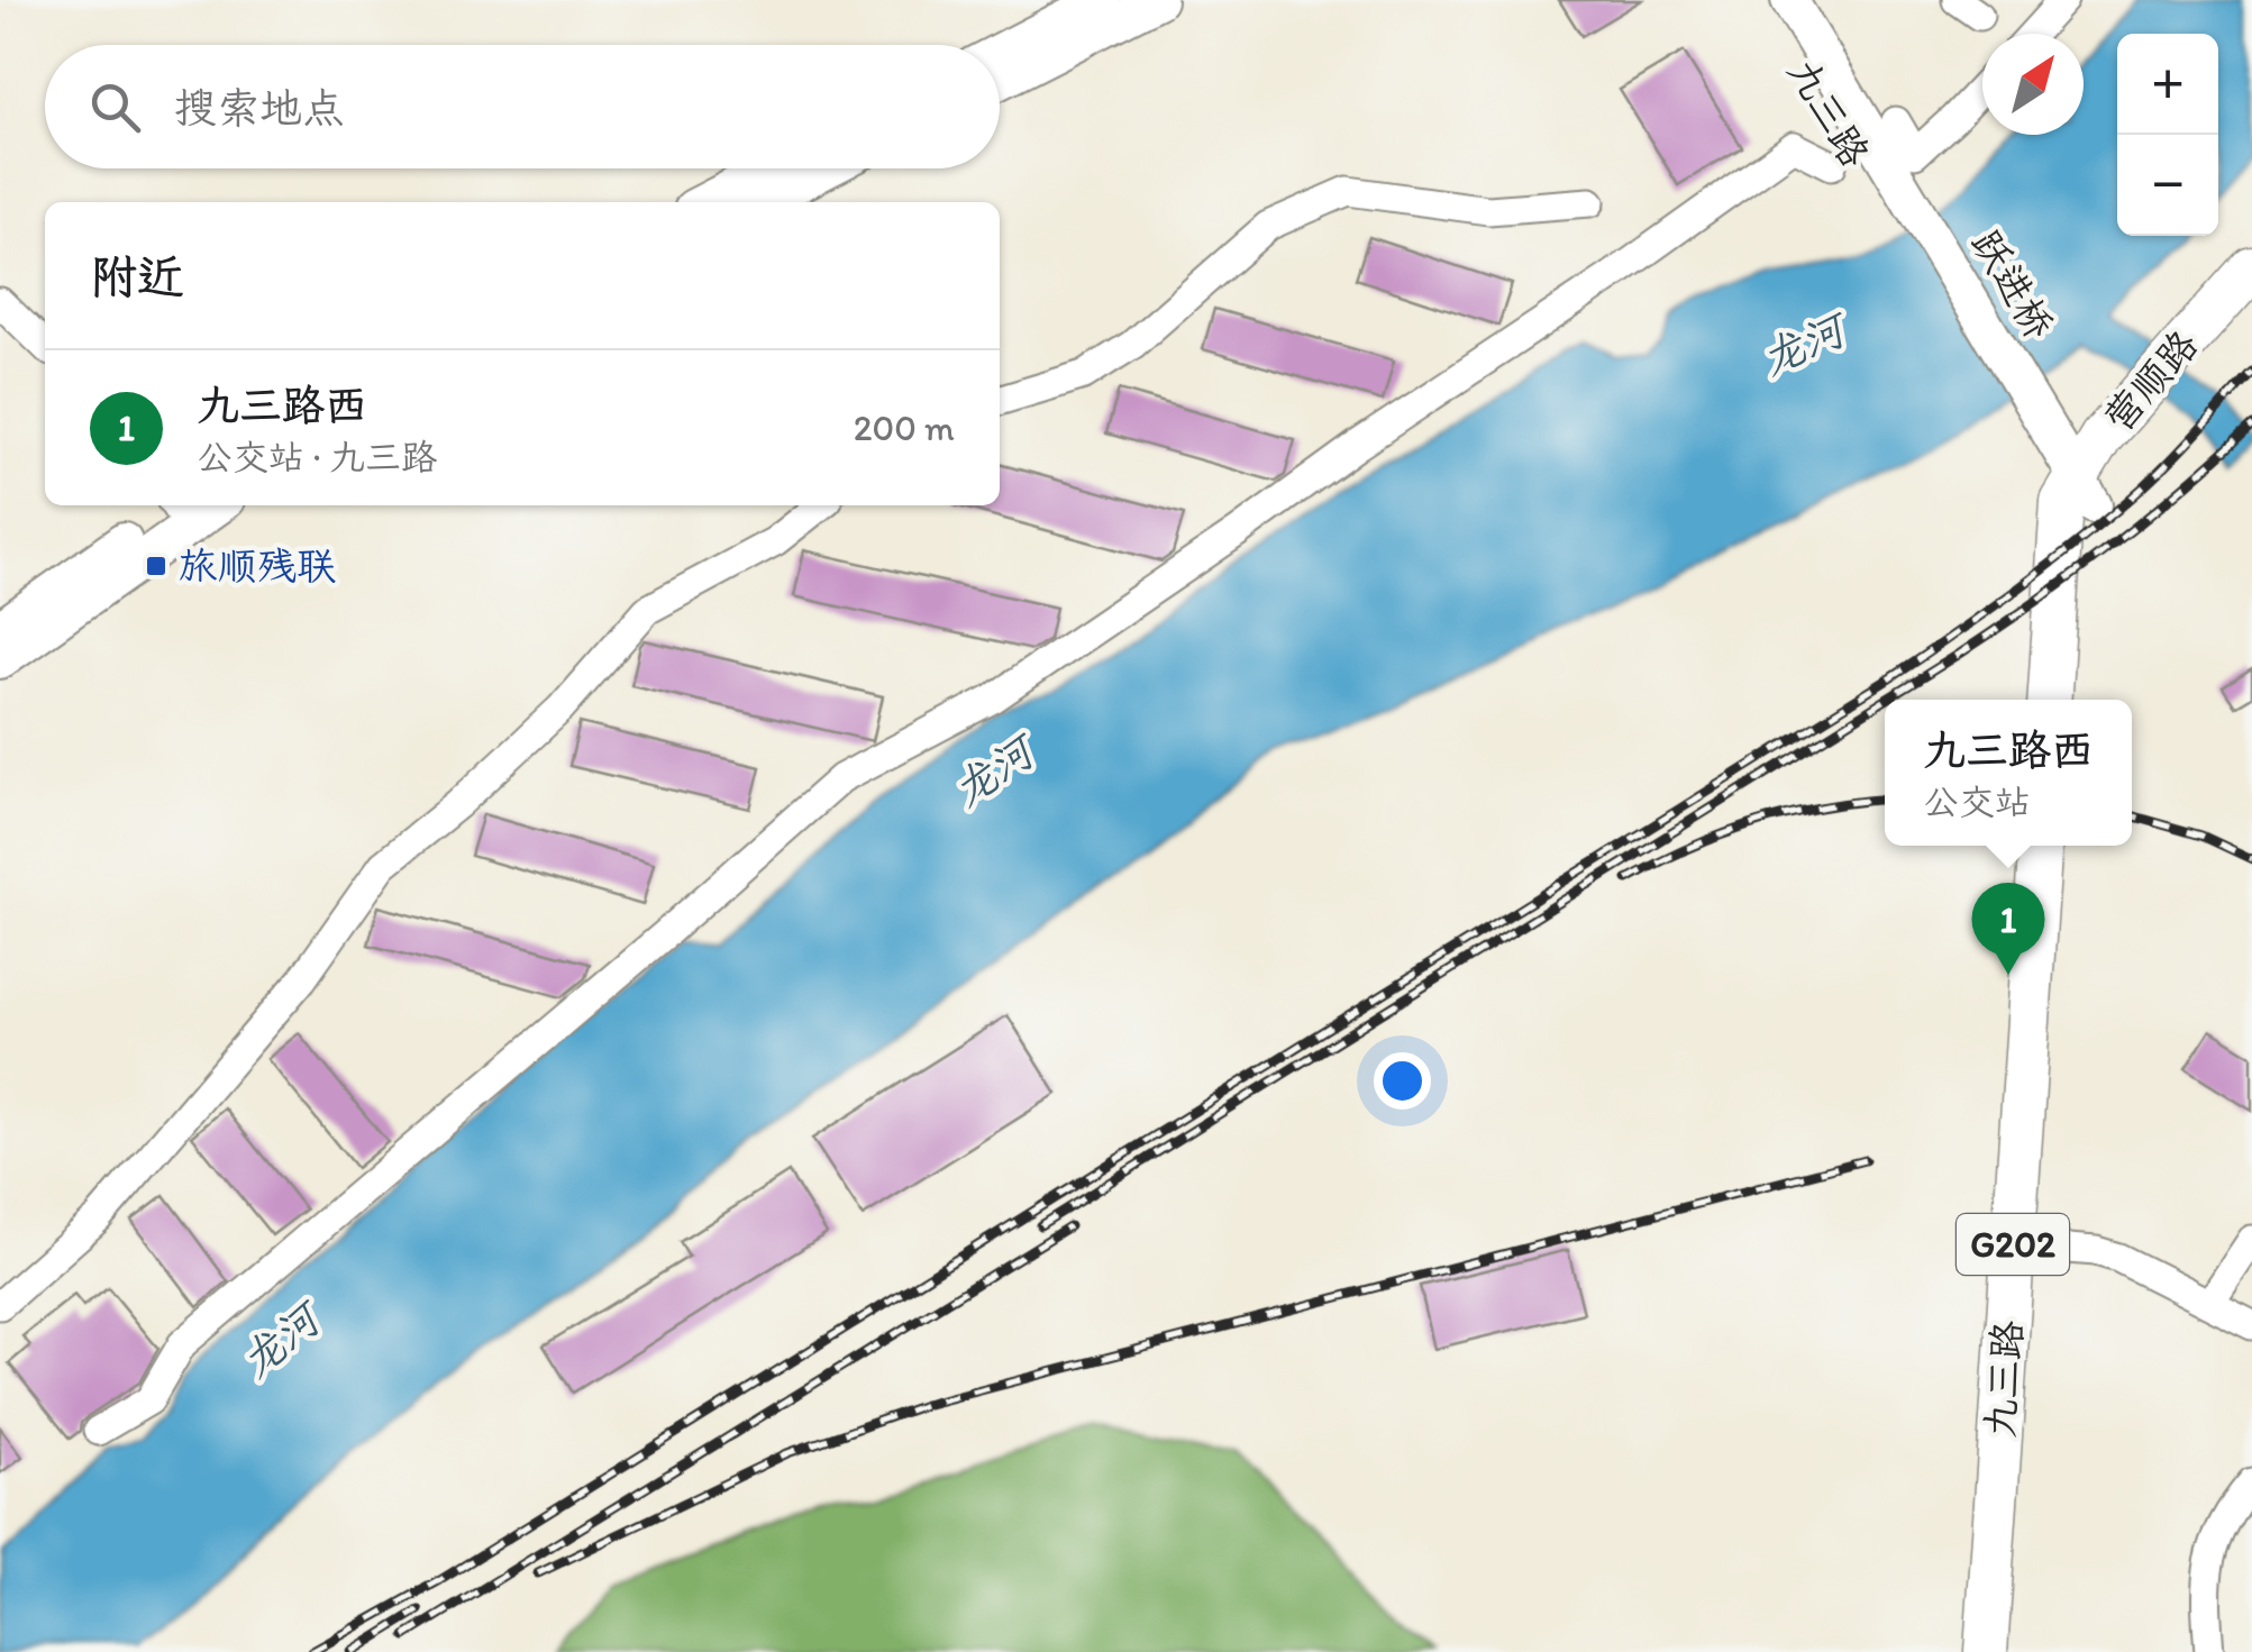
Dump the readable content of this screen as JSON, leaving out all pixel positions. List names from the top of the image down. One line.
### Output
{"streets":{"highway":["九三路","营顺路","G202"],"main road":["跃进桥"]},"crossings":[["九三路","跃进桥"],["跃进桥","营顺路"]],"water":["龙河"],"places":{"transit":["旅顺残联"]},"north":"top right","page":{"map_buttons":["+","−"],"search":"搜索地点","heading":"附近","list":[{"mark":"1","name":"九三路西","note":"公交站 · 九三路","value":"200 m"}],"popup":["九三路西","公交站"],"pins":"1"}}
